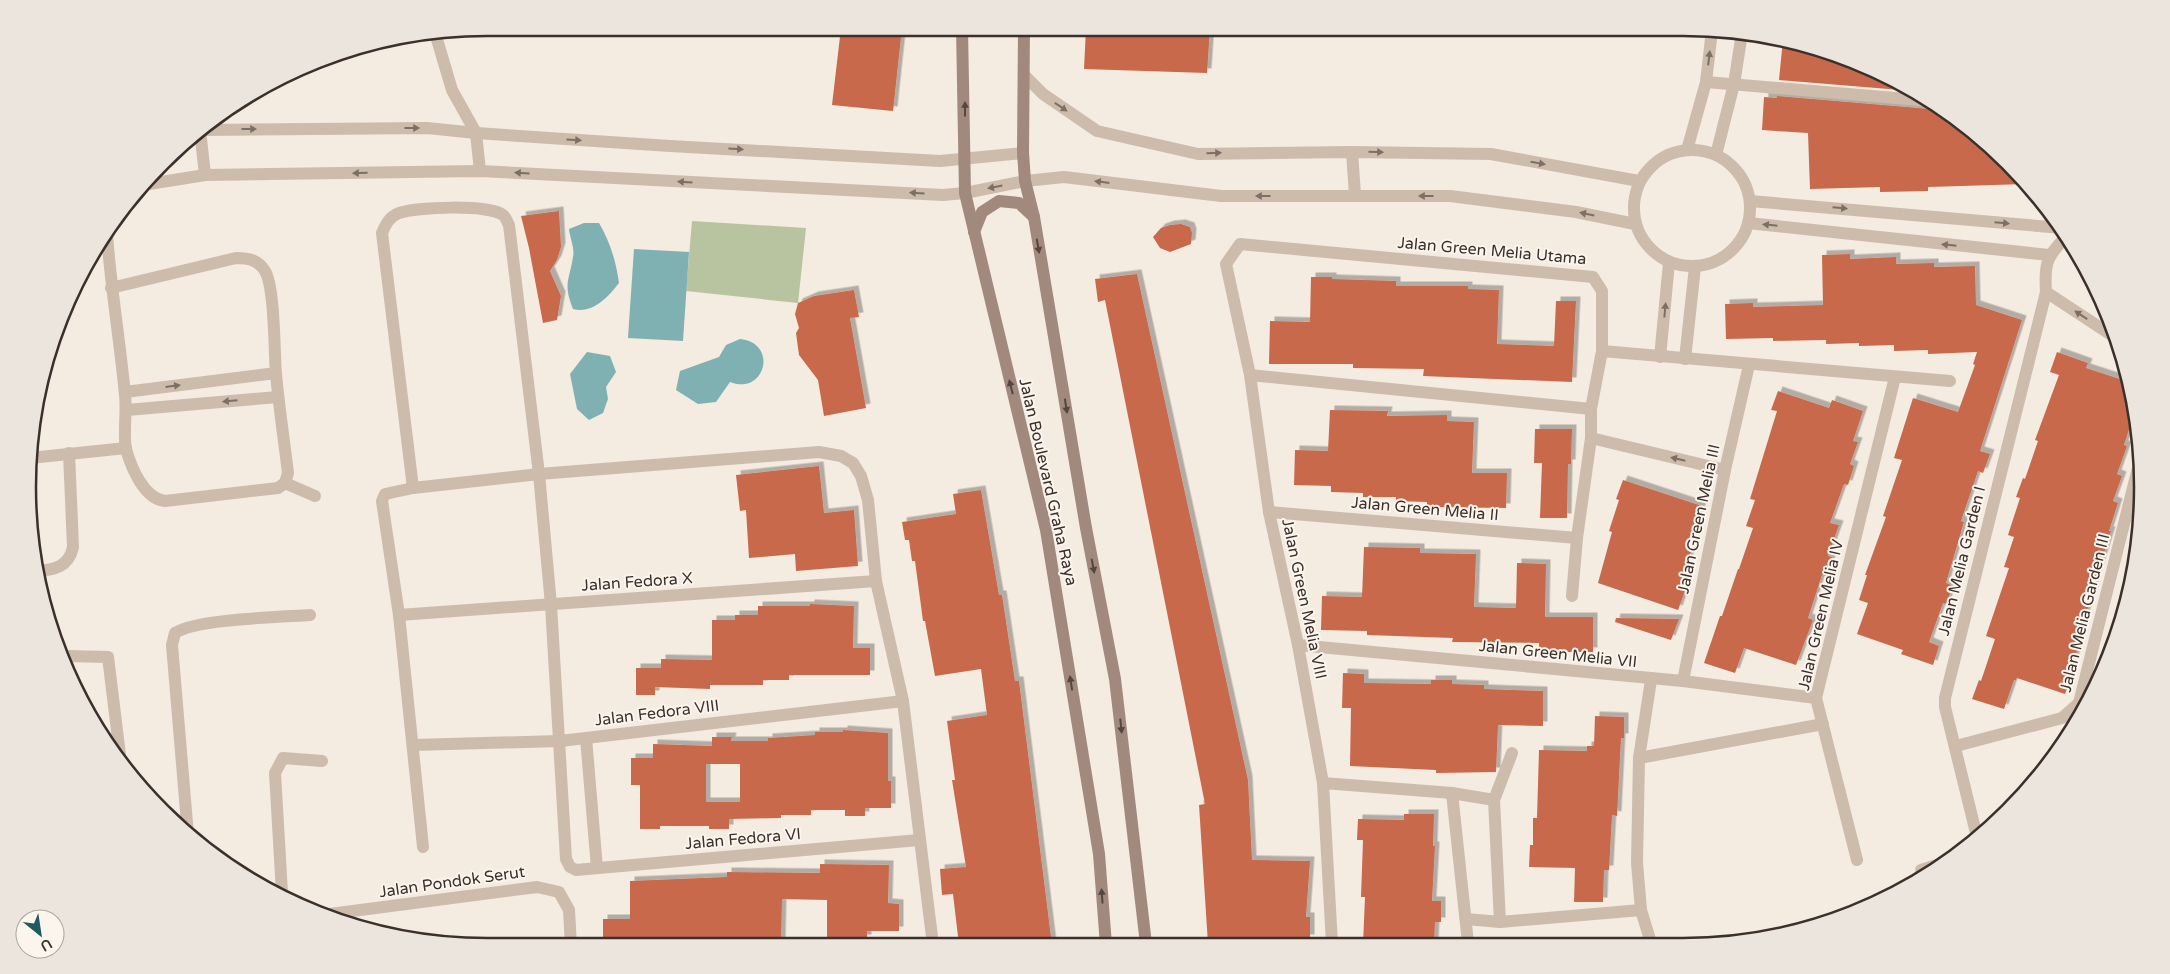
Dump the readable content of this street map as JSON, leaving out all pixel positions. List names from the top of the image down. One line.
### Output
{"streets":{"main road":["Jalan Boulevard Graha Raya"],"street":["Jalan Green Melia Utama","Jalan Green Melia II","Jalan Green Melia III","Jalan Melia Garden I","Jalan Fedora X","Jalan Green Melia VIII","Jalan Melia Garden III","Jalan Green Melia IV","Jalan Green Melia VII","Jalan Fedora VIII","Jalan Fedora VI","Jalan Pondok Serut"]},"crossings":[["Jalan Green Melia Utama","Jalan Green Melia II"],["Jalan Green Melia Utama","Jalan Green Melia VIII"],["Jalan Green Melia II","Jalan Green Melia VIII"],["Jalan Green Melia III","Jalan Green Melia VII"],["Jalan Melia Garden I","Jalan Melia Garden III"],["Jalan Green Melia VIII","Jalan Green Melia VII"],["Jalan Green Melia IV","Jalan Green Melia VII"],["Jalan Fedora VIII","Jalan Fedora VI"]],"north":"bottom right"}
